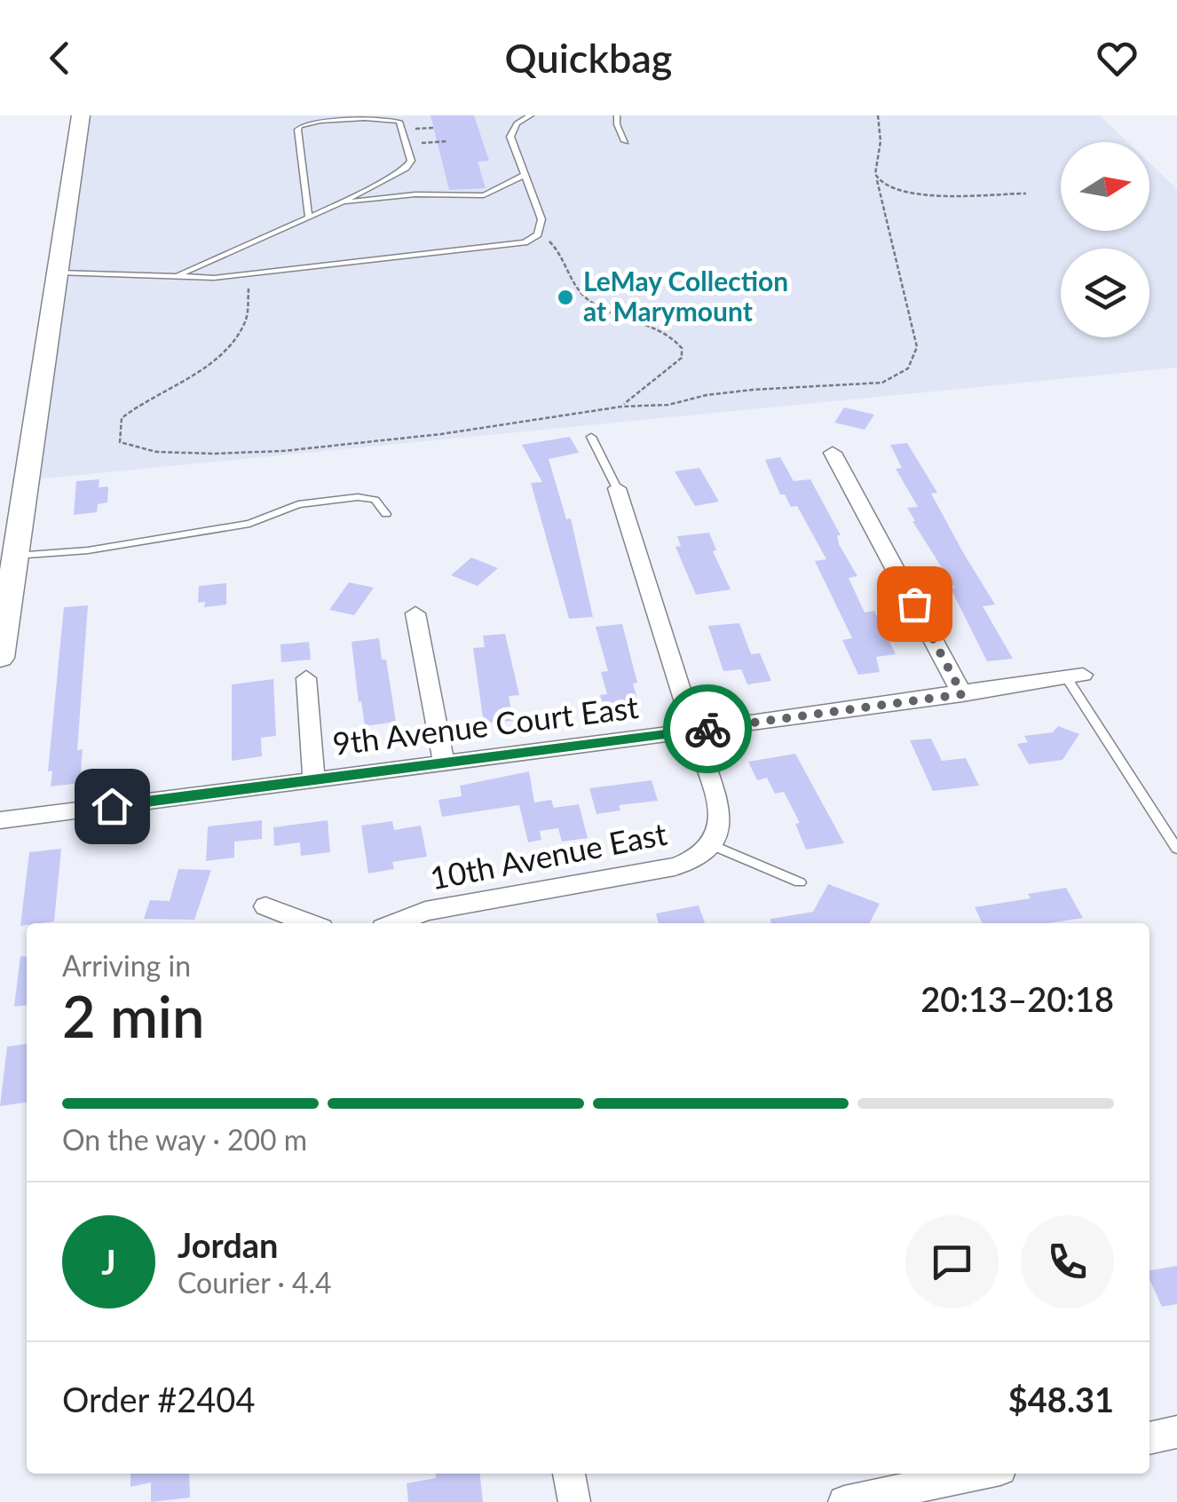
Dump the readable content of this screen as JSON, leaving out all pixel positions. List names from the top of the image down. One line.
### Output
{"streets":{"street":["9th Avenue Court East","10th Avenue East"]},"places":["LeMay Collection at Marymount"],"north":"right","page":{"header":"Quickbag","heading":["2 min","Arriving in","20:13–20:18"],"panel":["Jordan","Courier · 4.4","Order #2404","$48.31"],"bar":"On the way · 200 m","round":"J"}}
